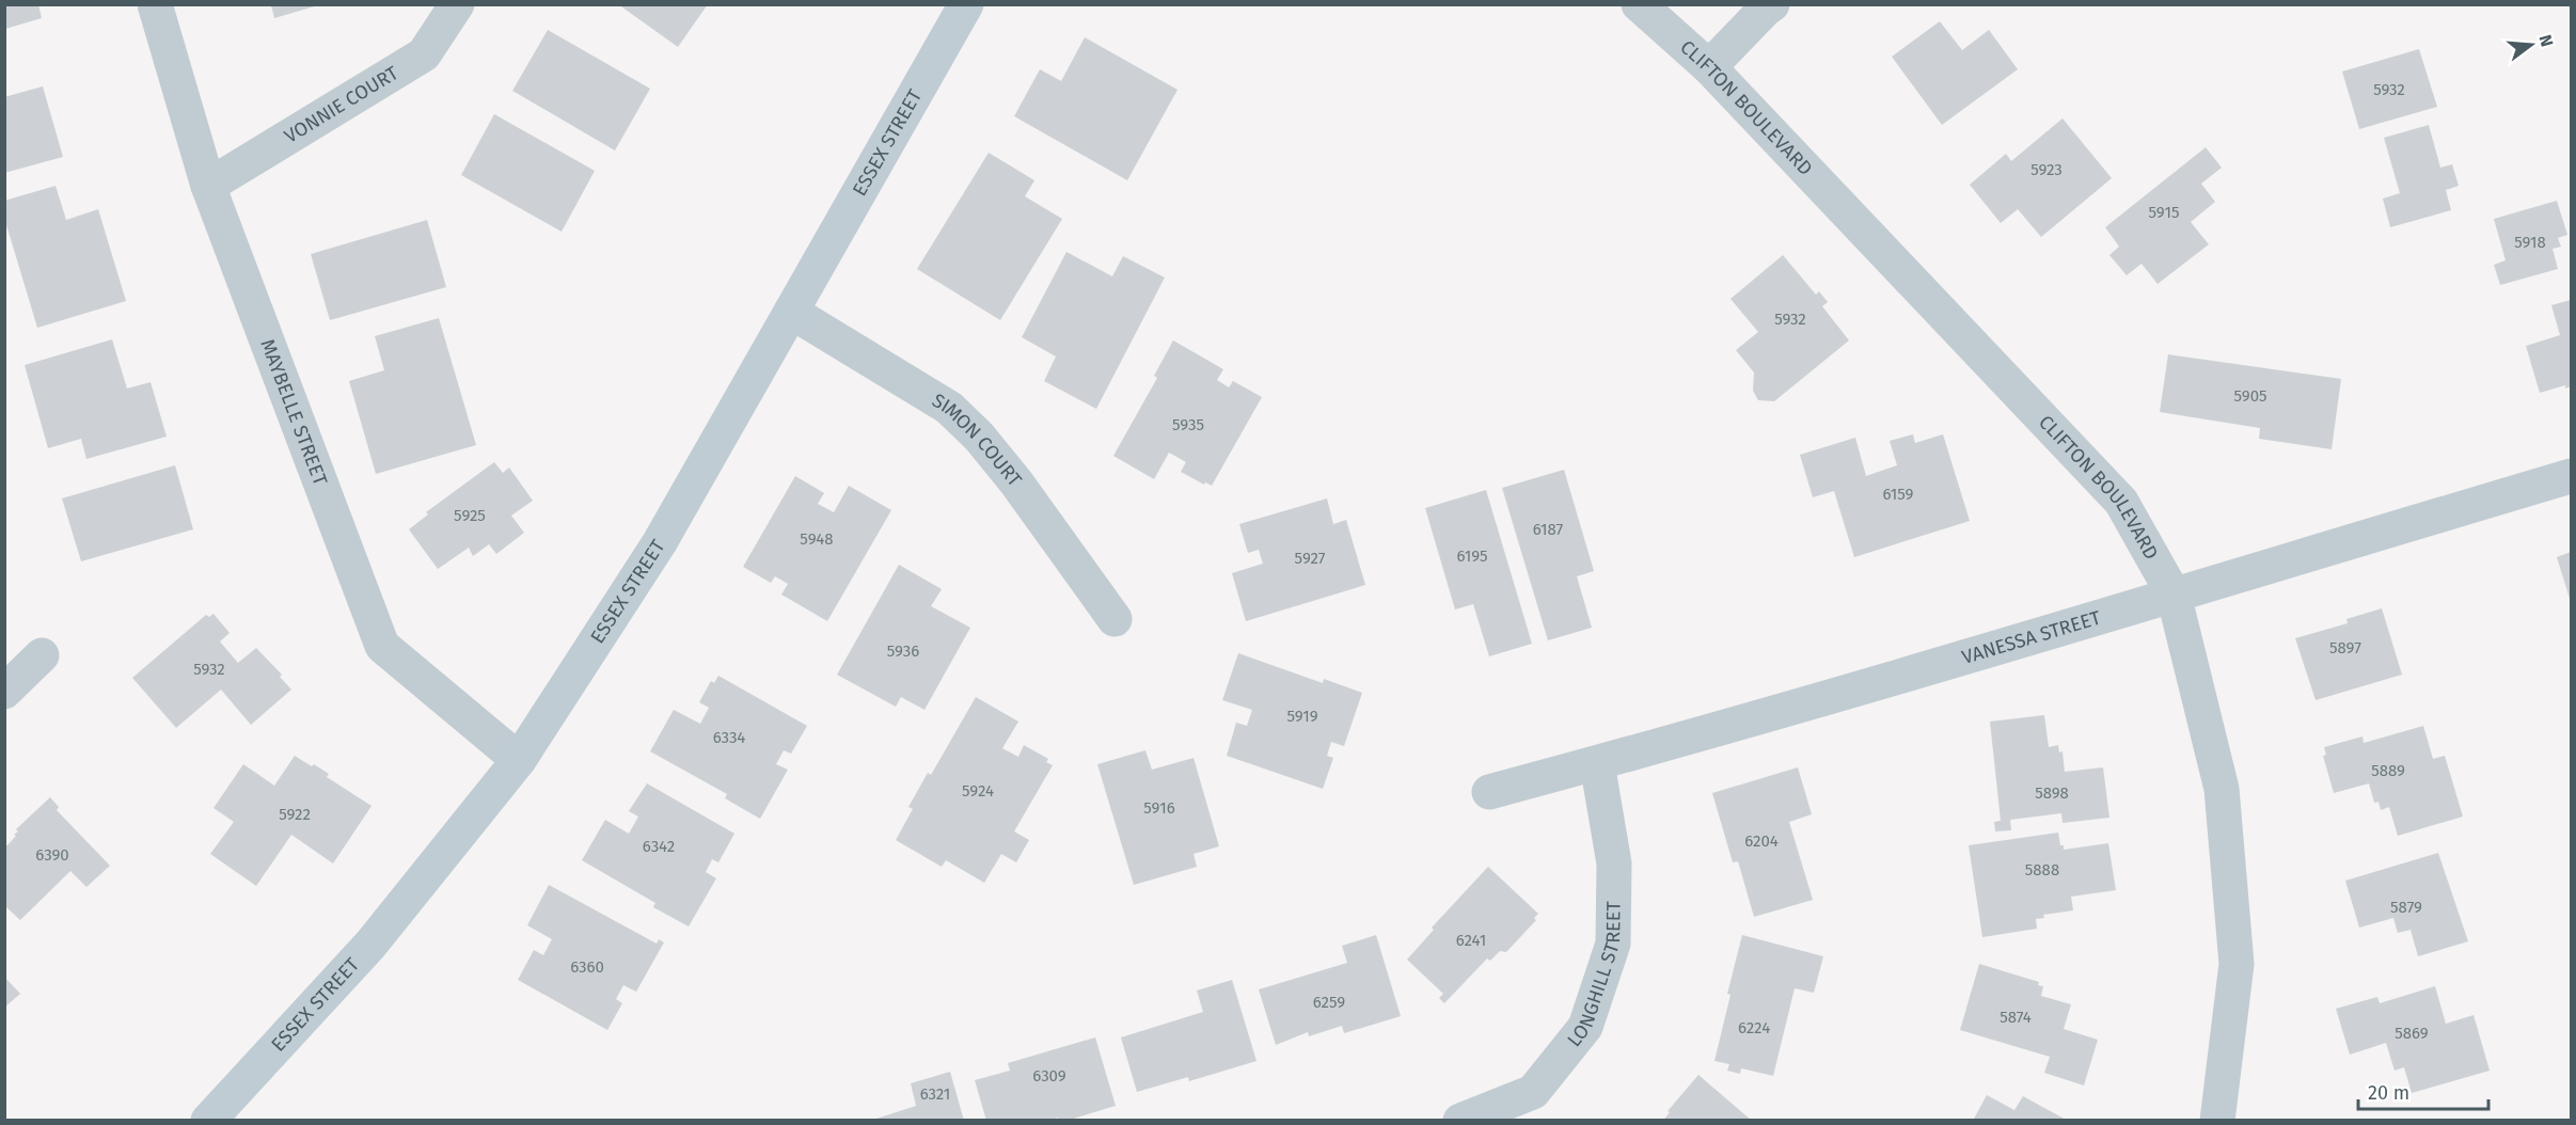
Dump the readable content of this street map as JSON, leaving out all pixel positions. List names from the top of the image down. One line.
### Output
{"streets":{"street":["VONNIE COURT","CLIFTON BOULEVARD","ESSEX STREET","MAYBELLE STREET","SIMON COURT","VANESSA STREET","LONGHILL STREET"]},"crossings":[["VONNIE COURT","MAYBELLE STREET"],["CLIFTON BOULEVARD","VANESSA STREET"],["ESSEX STREET","MAYBELLE STREET"],["ESSEX STREET","SIMON COURT"],["VANESSA STREET","LONGHILL STREET"]],"house_numbers":["5932","5923","5915","5918","5932","5905","5935","6159","5925","6187","5948","6195","5927","5897","5936","5932","5919","6334","5889","5924","5898","5916","5922","6204","6342","6390","5888","5879","6241","6360","6259","5874","6224","5869","6309","6321"],"scale_bar":"20 m","north":"right"}
